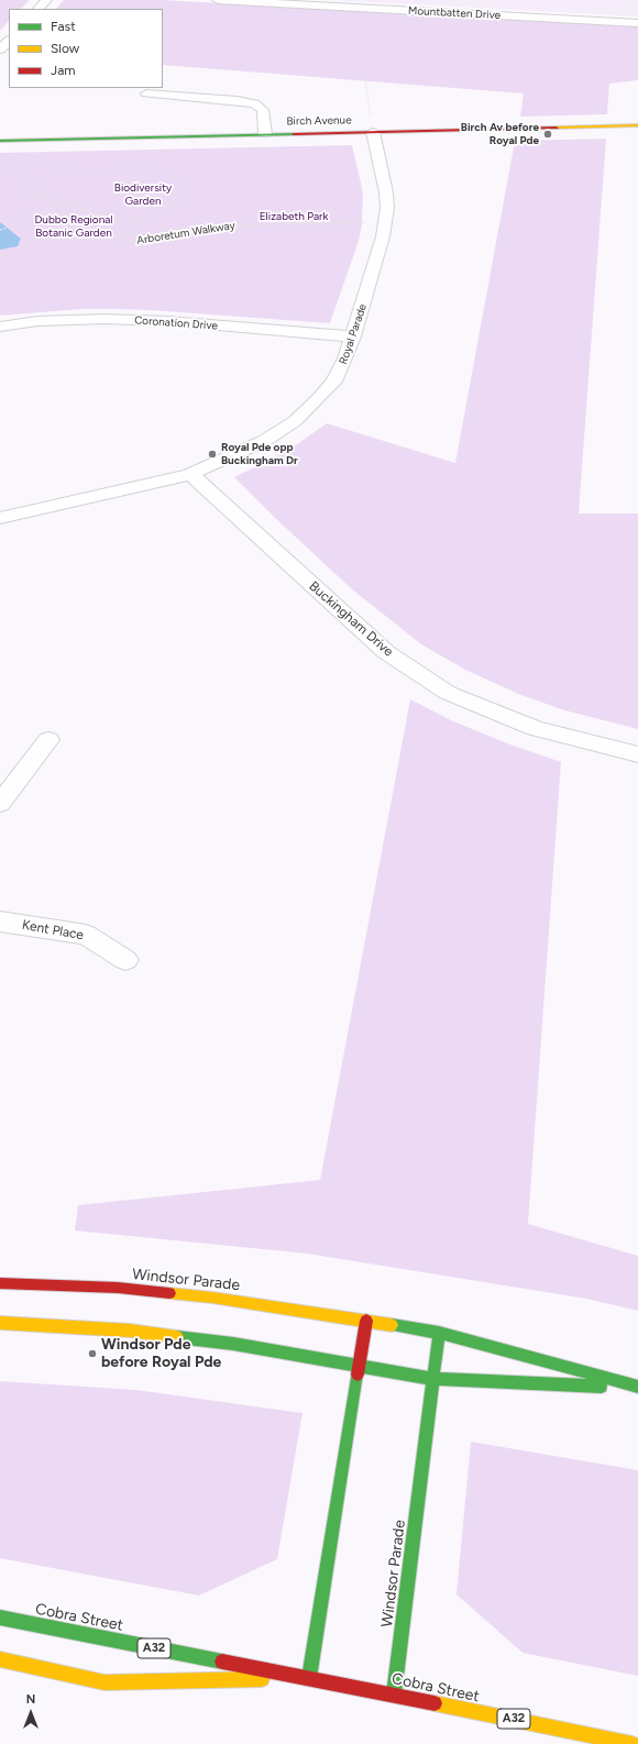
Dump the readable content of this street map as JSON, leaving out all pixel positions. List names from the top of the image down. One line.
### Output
{"streets":{"main road":["Birch Avenue","Windsor Parade","Cobra Street","A32"],"street":["Mountbatten Drive","Coronation Drive","Royal Parade","Buckingham Drive","Kent Place"],"path":["Arboretum Walkway"]},"crossings":[["Birch Avenue","Royal Parade"],["Arboretum Walkway","Royal Parade"],["Coronation Drive","Royal Parade"],["Royal Parade","Buckingham Drive"],["Windsor Parade","Cobra Street"]],"parks":["Biodiversity Garden","Elizabeth Park","Dubbo Regional Botanic Garden"],"places":["Birch Av before Royal Pde","Royal Pde opp Buckingham Dr","Windsor Pde before Royal Pde"],"legend":["Fast","Slow","Jam"],"north":"top"}
